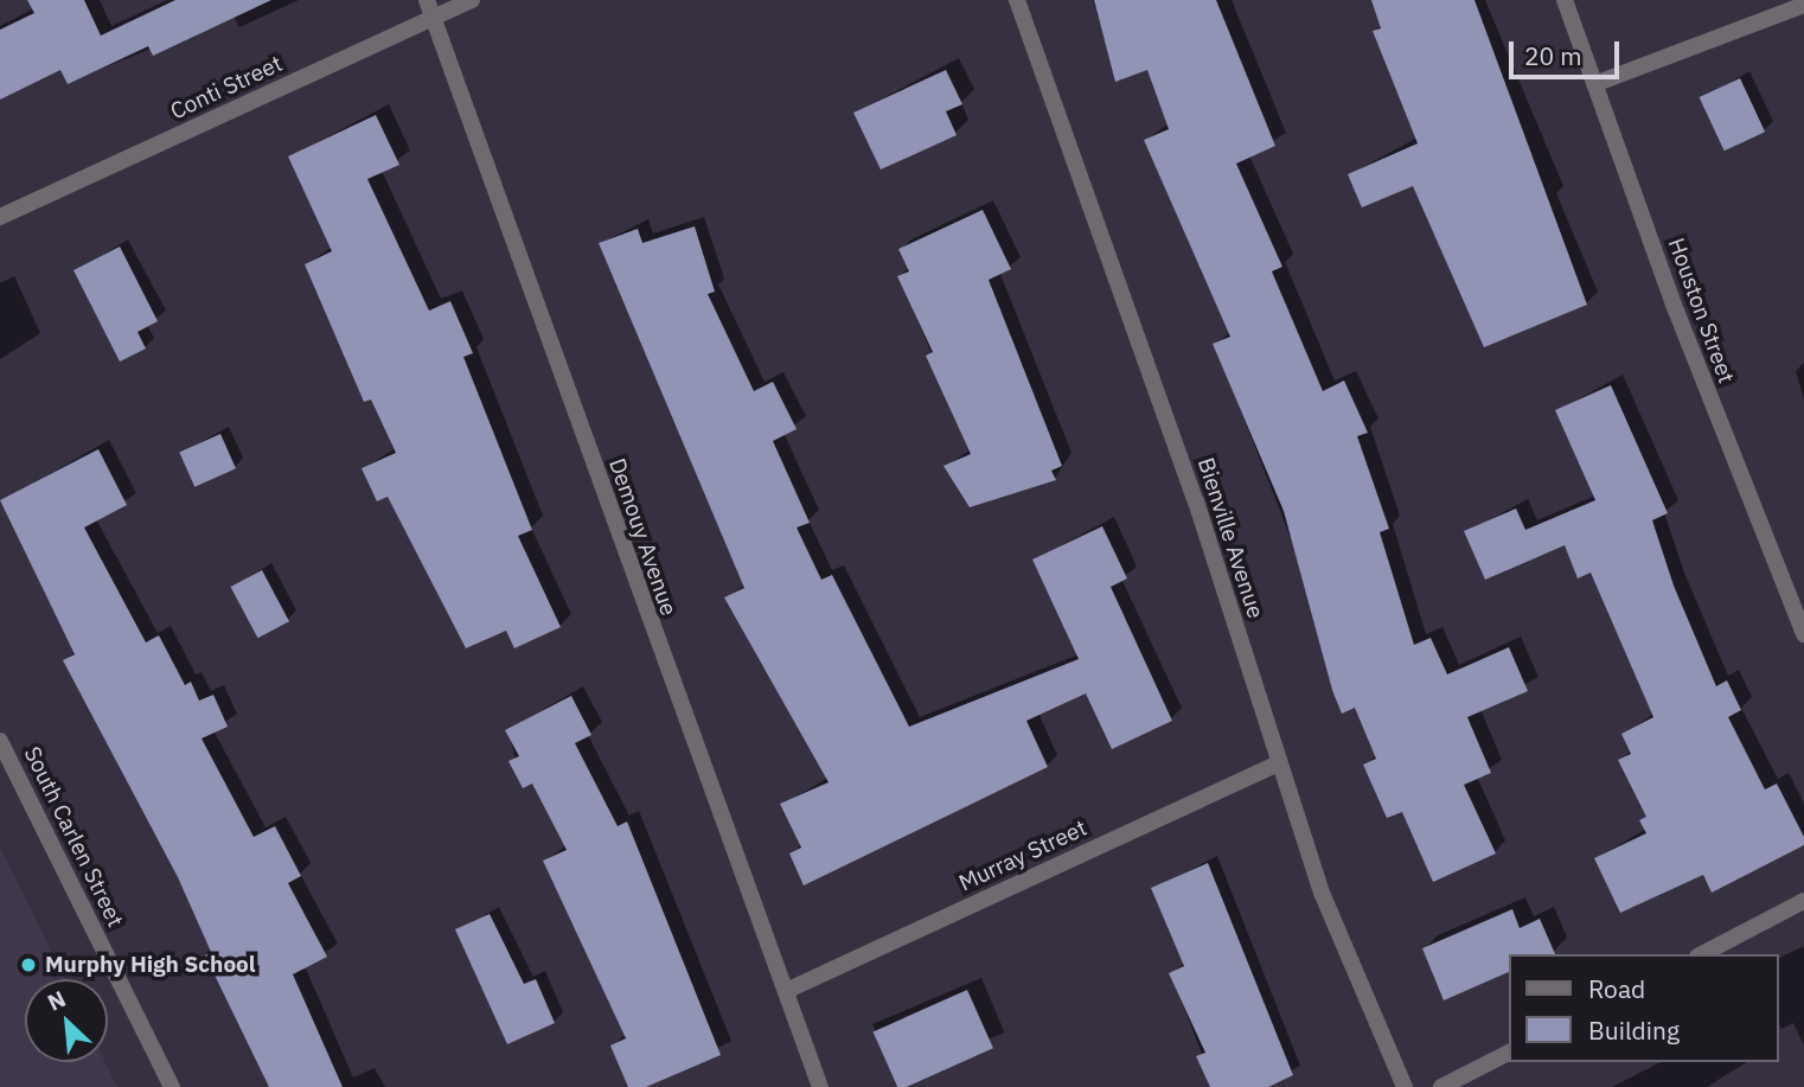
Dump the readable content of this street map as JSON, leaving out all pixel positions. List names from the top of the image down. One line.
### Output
{"streets":{"street":["Conti Street","Houston Street","Demouy Avenue","Bienville Avenue","South Carlen Street","Murray Street"]},"crossings":[["Conti Street","Demouy Avenue"],["Demouy Avenue","Murray Street"],["Bienville Avenue","Murray Street"]],"places":["Murphy High School"],"legend":["Road","Building"],"scale_bar":"20 m","north":"top left"}
